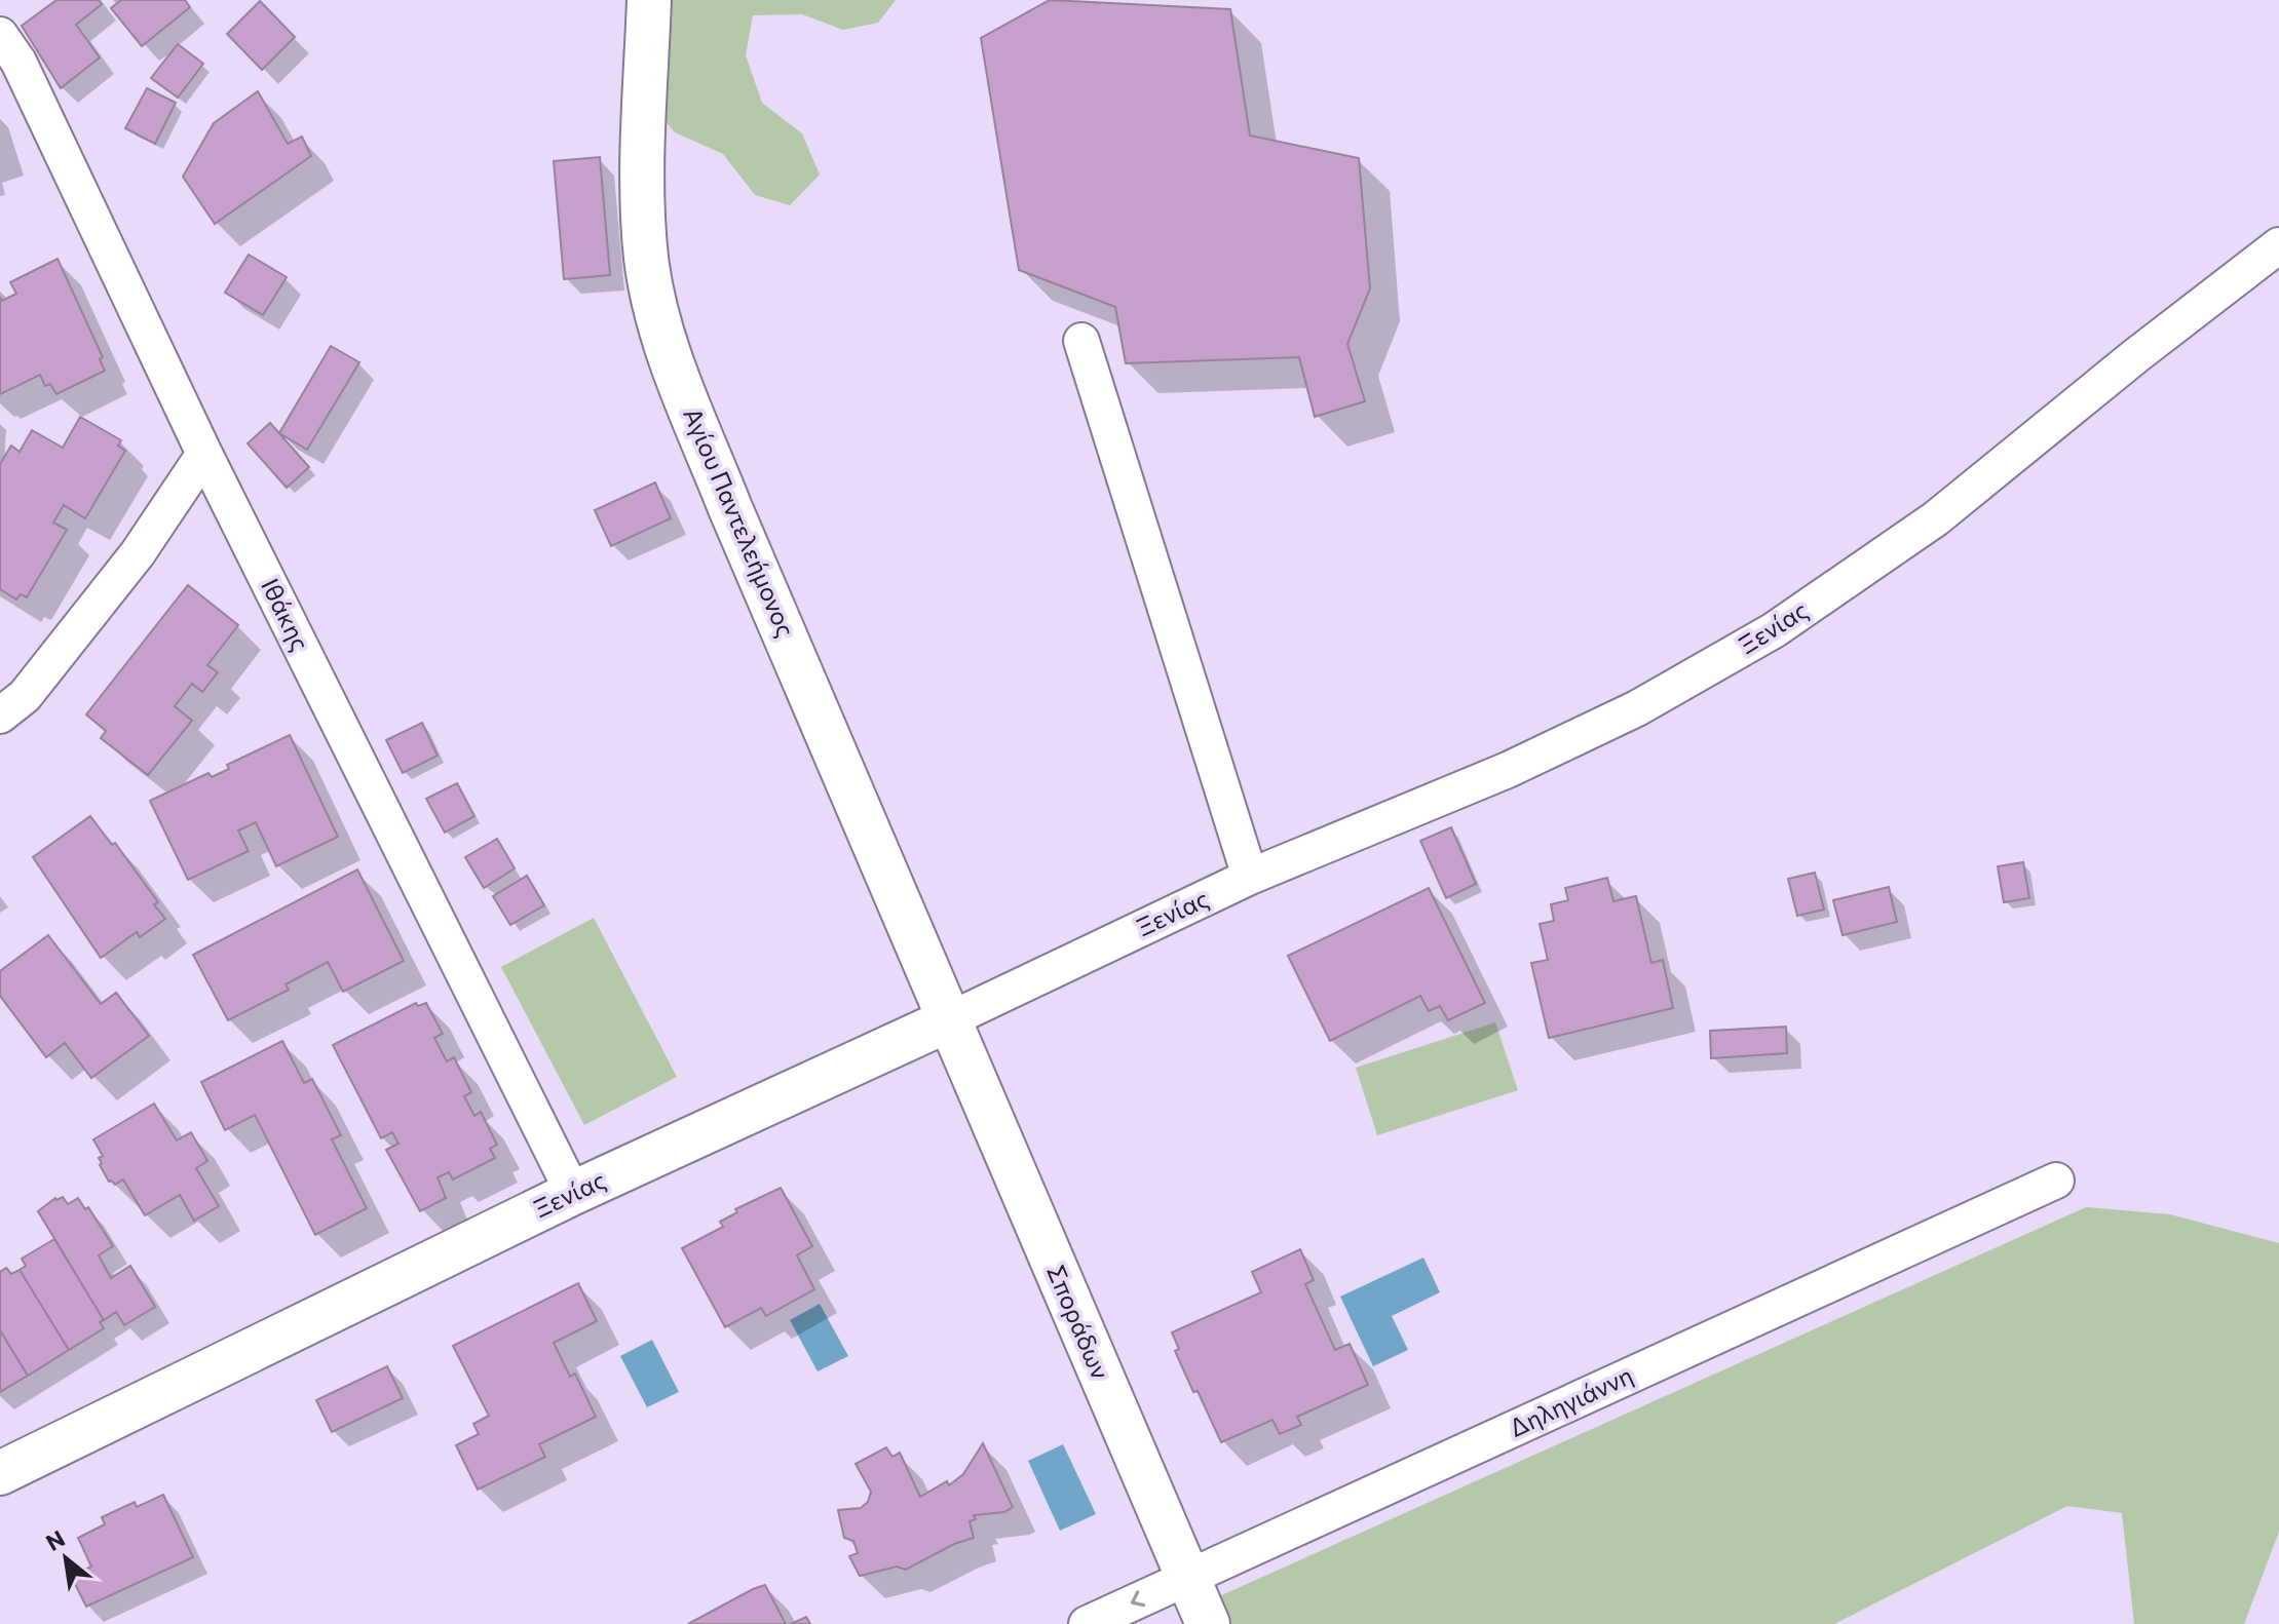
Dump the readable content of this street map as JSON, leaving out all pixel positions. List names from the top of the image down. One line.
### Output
{"streets":{"street":["Αγίου Παντελεήμονος","Ιθάκης","Ξενίας","Σποράδων","Δηληγιάννη"]},"crossings":[["Αγίου Παντελεήμονος","Ξενίας"],["Αγίου Παντελεήμονος","Σποράδων"],["Ιθάκης","Ξενίας"],["Ξενίας","Σποράδων"],["Σποράδων","Δηληγιάννη"]],"north":"top left"}
